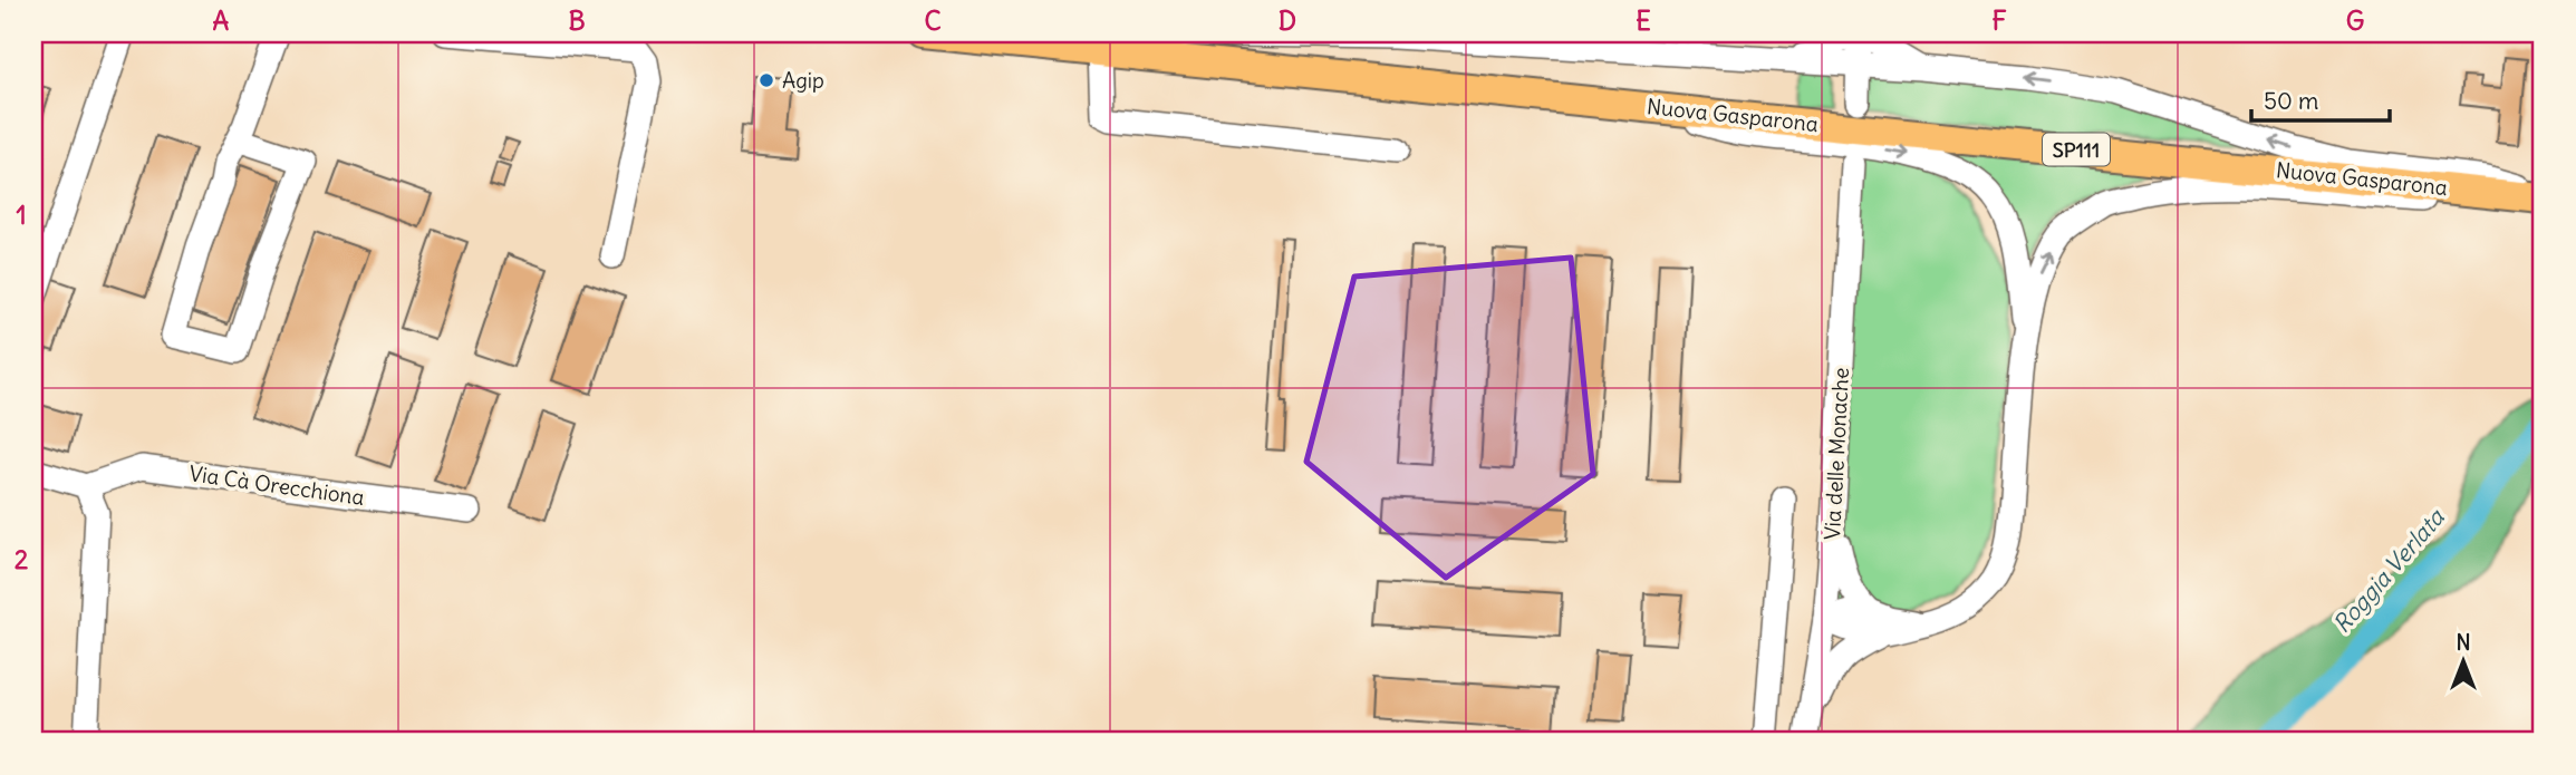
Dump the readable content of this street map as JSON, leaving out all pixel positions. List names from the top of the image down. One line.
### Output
{"streets":{"main road":["Nuova Gasparona","SP111"],"street":["Via delle Monache","Via Cà Orecchiona"]},"water":["Roggia Verlata"],"places":["Agip"],"scale_bar":"50 m","north":"top","grid":{"columns":["A","B","C","D","E","F","G"],"rows":["1","2"]}}
